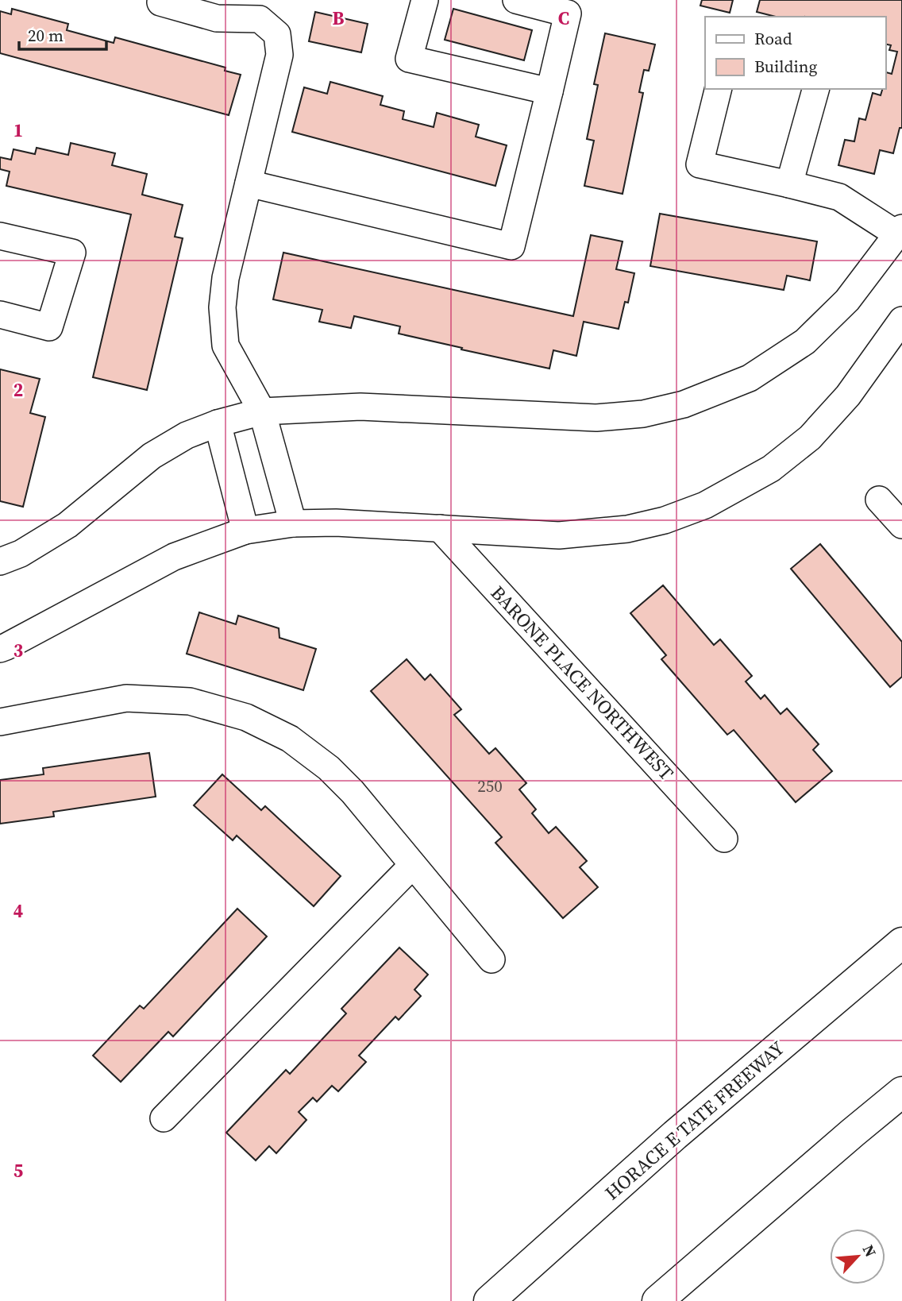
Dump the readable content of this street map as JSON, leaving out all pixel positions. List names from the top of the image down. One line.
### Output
{"streets":{"highway":["HORACE E TATE FREEWAY"],"street":["BARONE PLACE NORTHWEST"]},"house_numbers":["250"],"legend":["Road","Building"],"scale_bar":"20 m","north":"top right","grid":{"columns":["B","C"],"rows":["1","2","3","4","5"]}}
